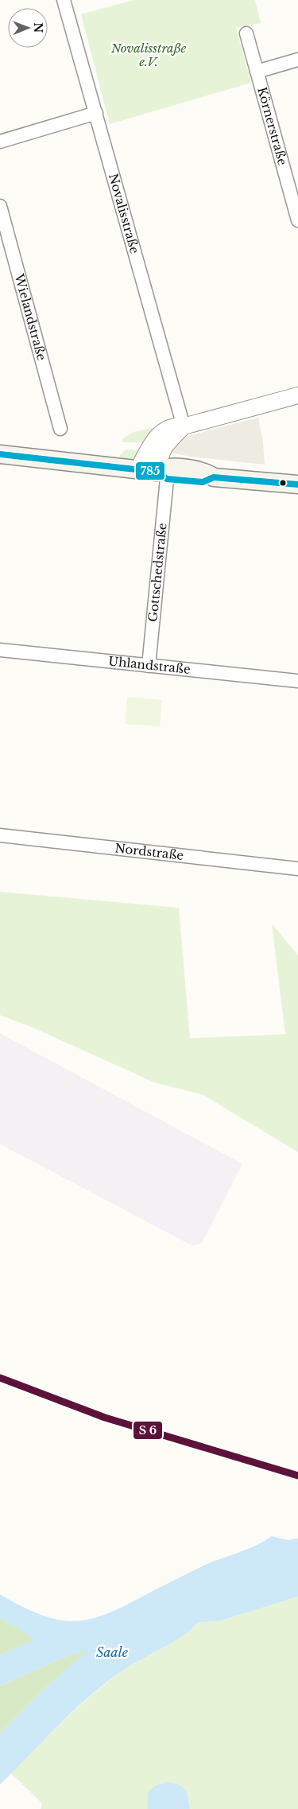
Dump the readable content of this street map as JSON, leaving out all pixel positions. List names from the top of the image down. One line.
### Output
{"streets":{"street":["Körnerstraße","Novalisstraße","Wielandstraße","Gottschedstraße","Uhlandstraße","Nordstraße"]},"crossings":[["Gottschedstraße","Uhlandstraße"]],"water":["Saale"],"parks":["Novalisstraße e.V."],"lines":["transit line 785"],"north":"right"}
